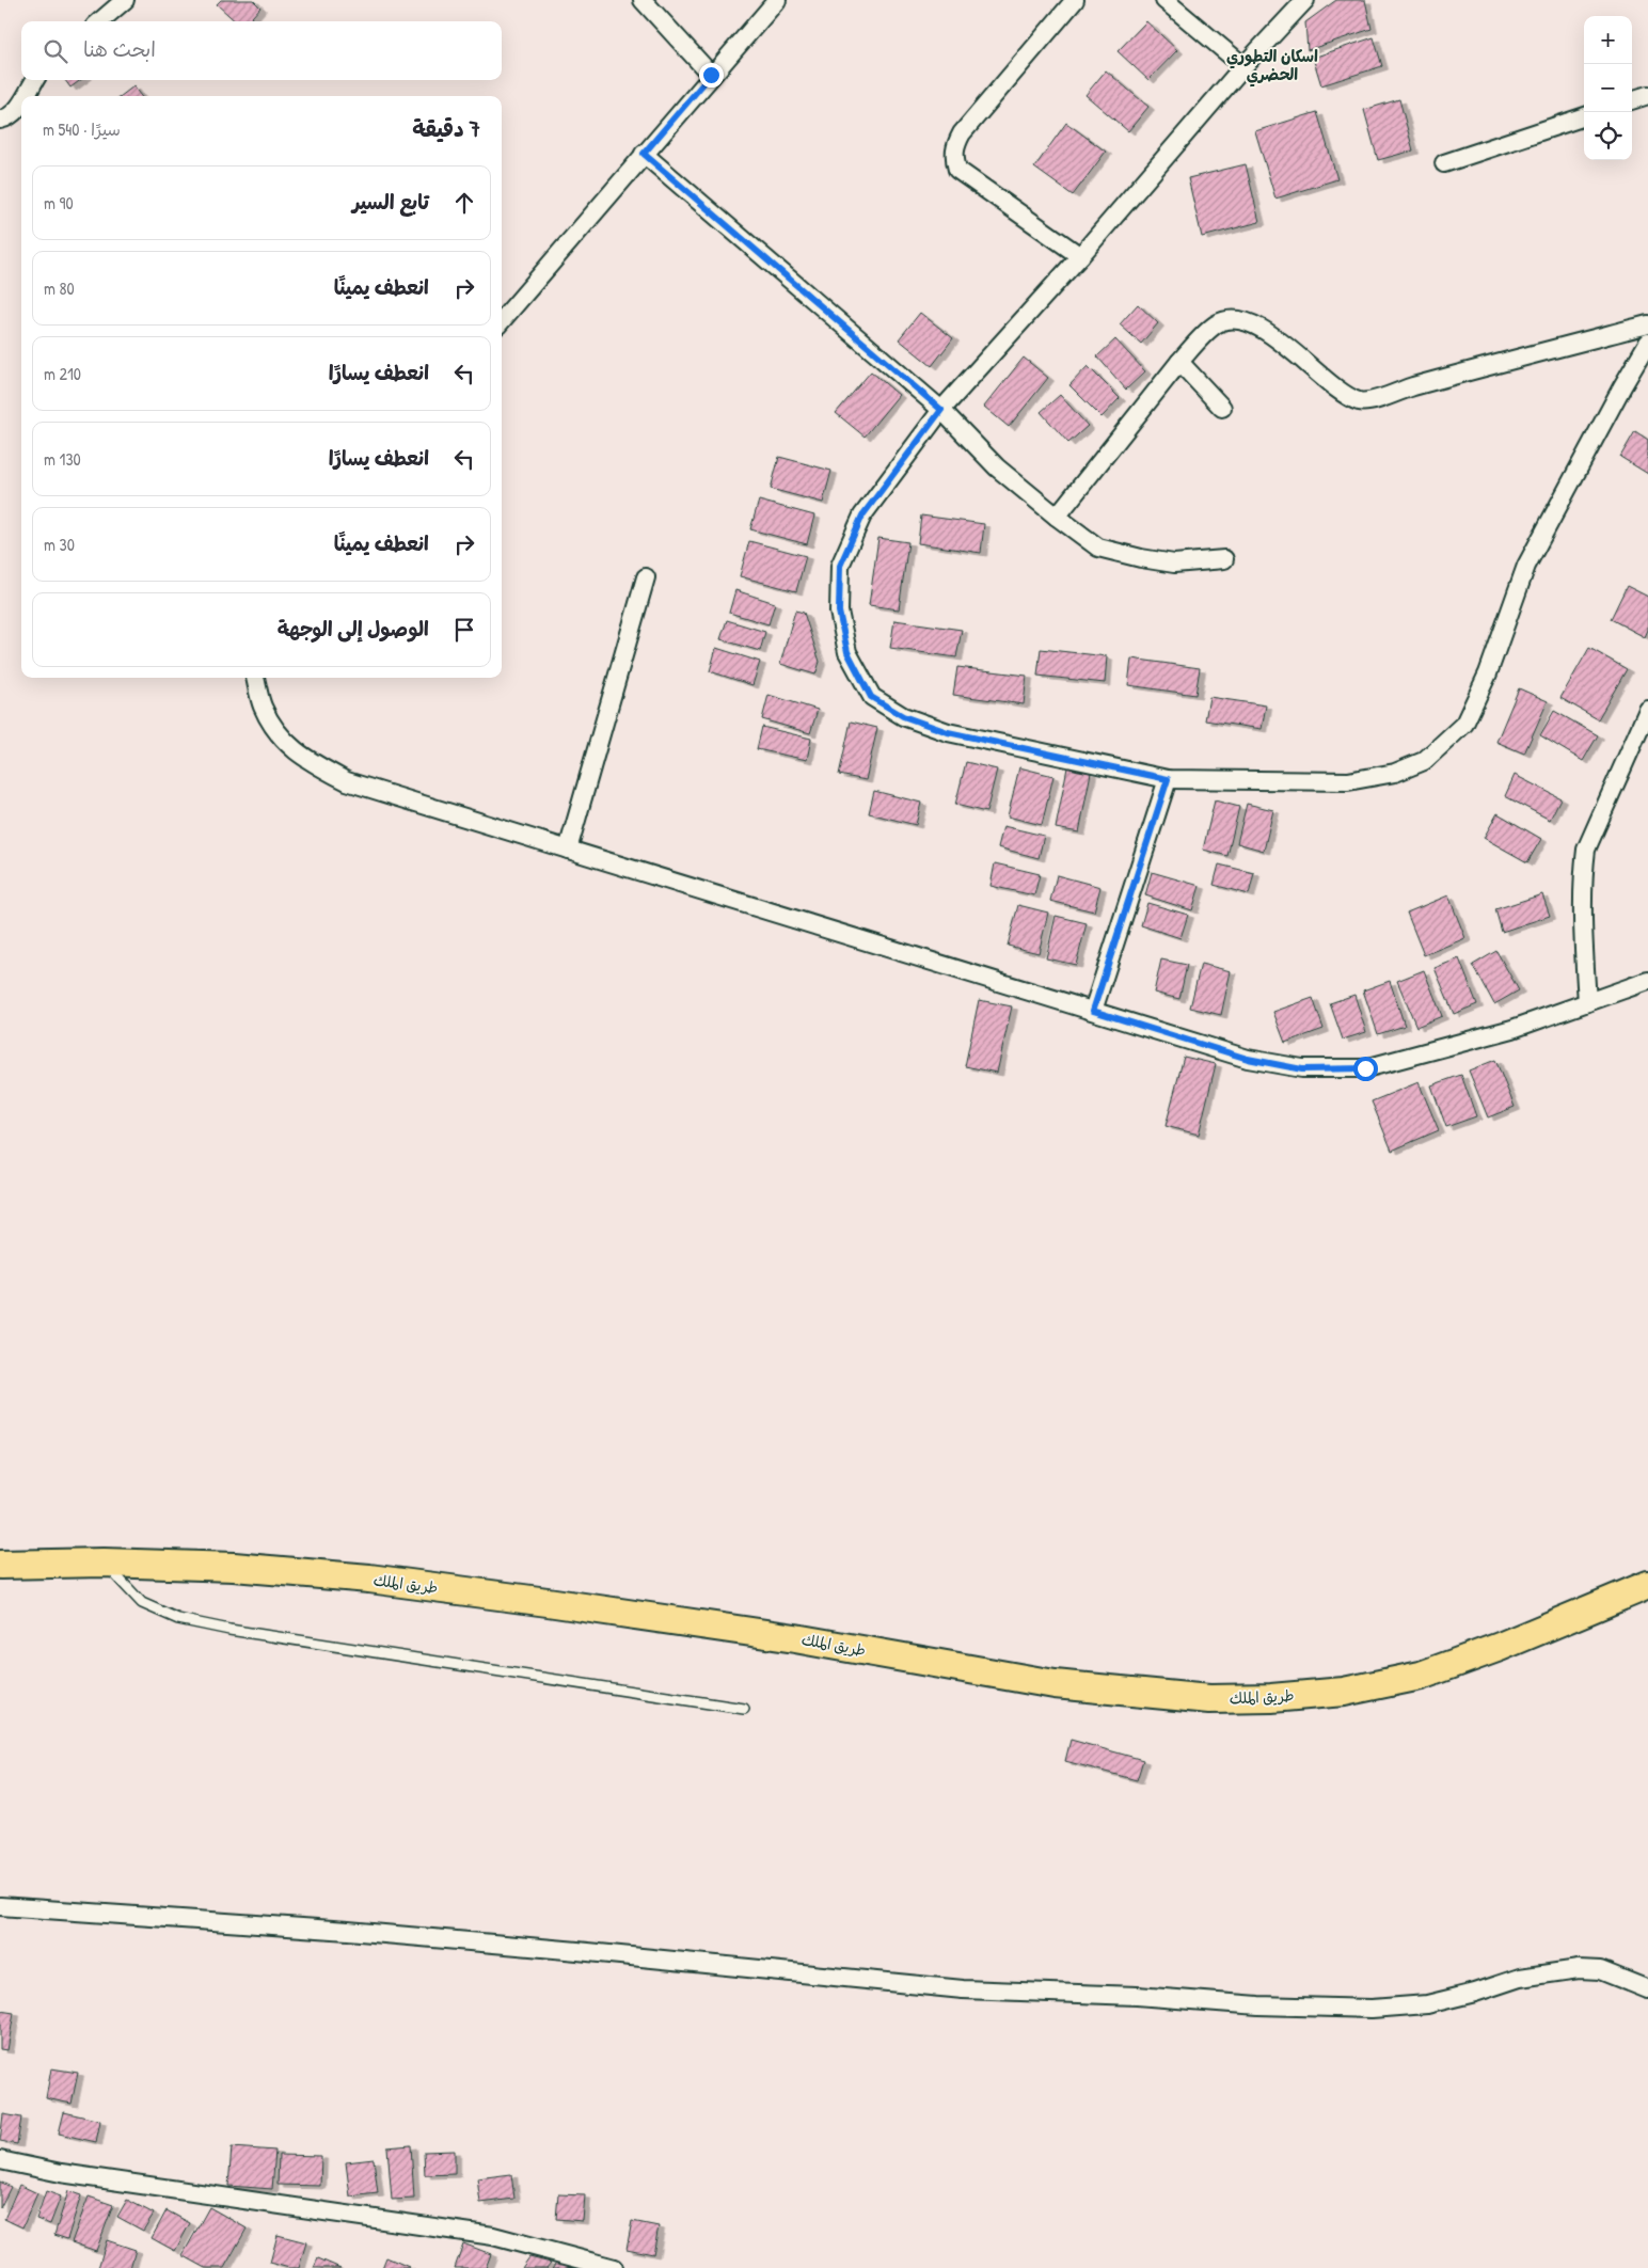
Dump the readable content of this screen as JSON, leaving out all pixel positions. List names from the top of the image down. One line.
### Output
{"streets":{"main road":["طريق الملك"]},"districts":["اسكان التطوري الحضري"],"page":{"map_buttons":["+","−"],"search":"ابحث هنا","heading":["7 دقيقة","سيرًا · 540 m"],"list":[["تابع السير","90 m"],["انعطف يمينًا","80 m"],["انعطف يسارًا","210 m"],["انعطف يسارًا","130 m"],["انعطف يمينًا","30 m"],"الوصول إلى الوجهة"]}}
